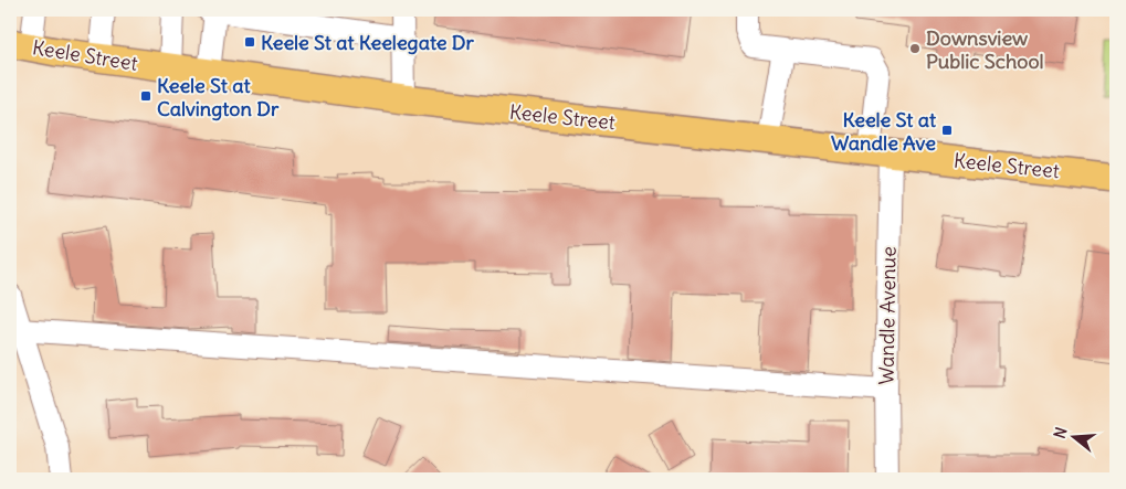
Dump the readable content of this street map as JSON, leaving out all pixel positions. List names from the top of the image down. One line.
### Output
{"streets":{"main road":["Keele Street"],"street":["Wandle Avenue"]},"crossings":[["Keele Street","Wandle Avenue"]],"places":{"transit":["Keele St at Keelegate Dr","Keele St at Calvington Dr","Keele St at Wandle Ave"],"other":["Downsview Public School"]},"north":"left"}
